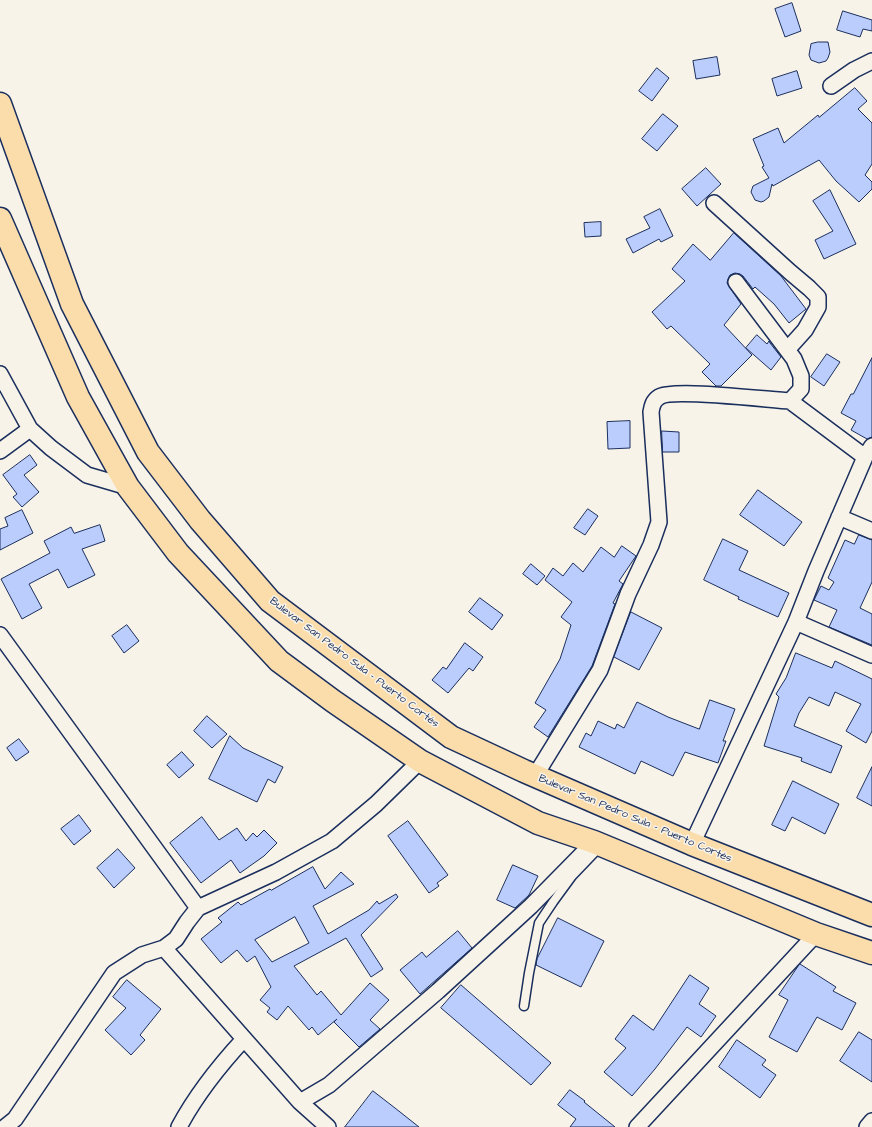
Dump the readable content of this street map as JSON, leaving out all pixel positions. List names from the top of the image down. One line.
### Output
{"streets":{"highway":["Bulevar San Pedro Sula - Puerto Cortés"]}}
